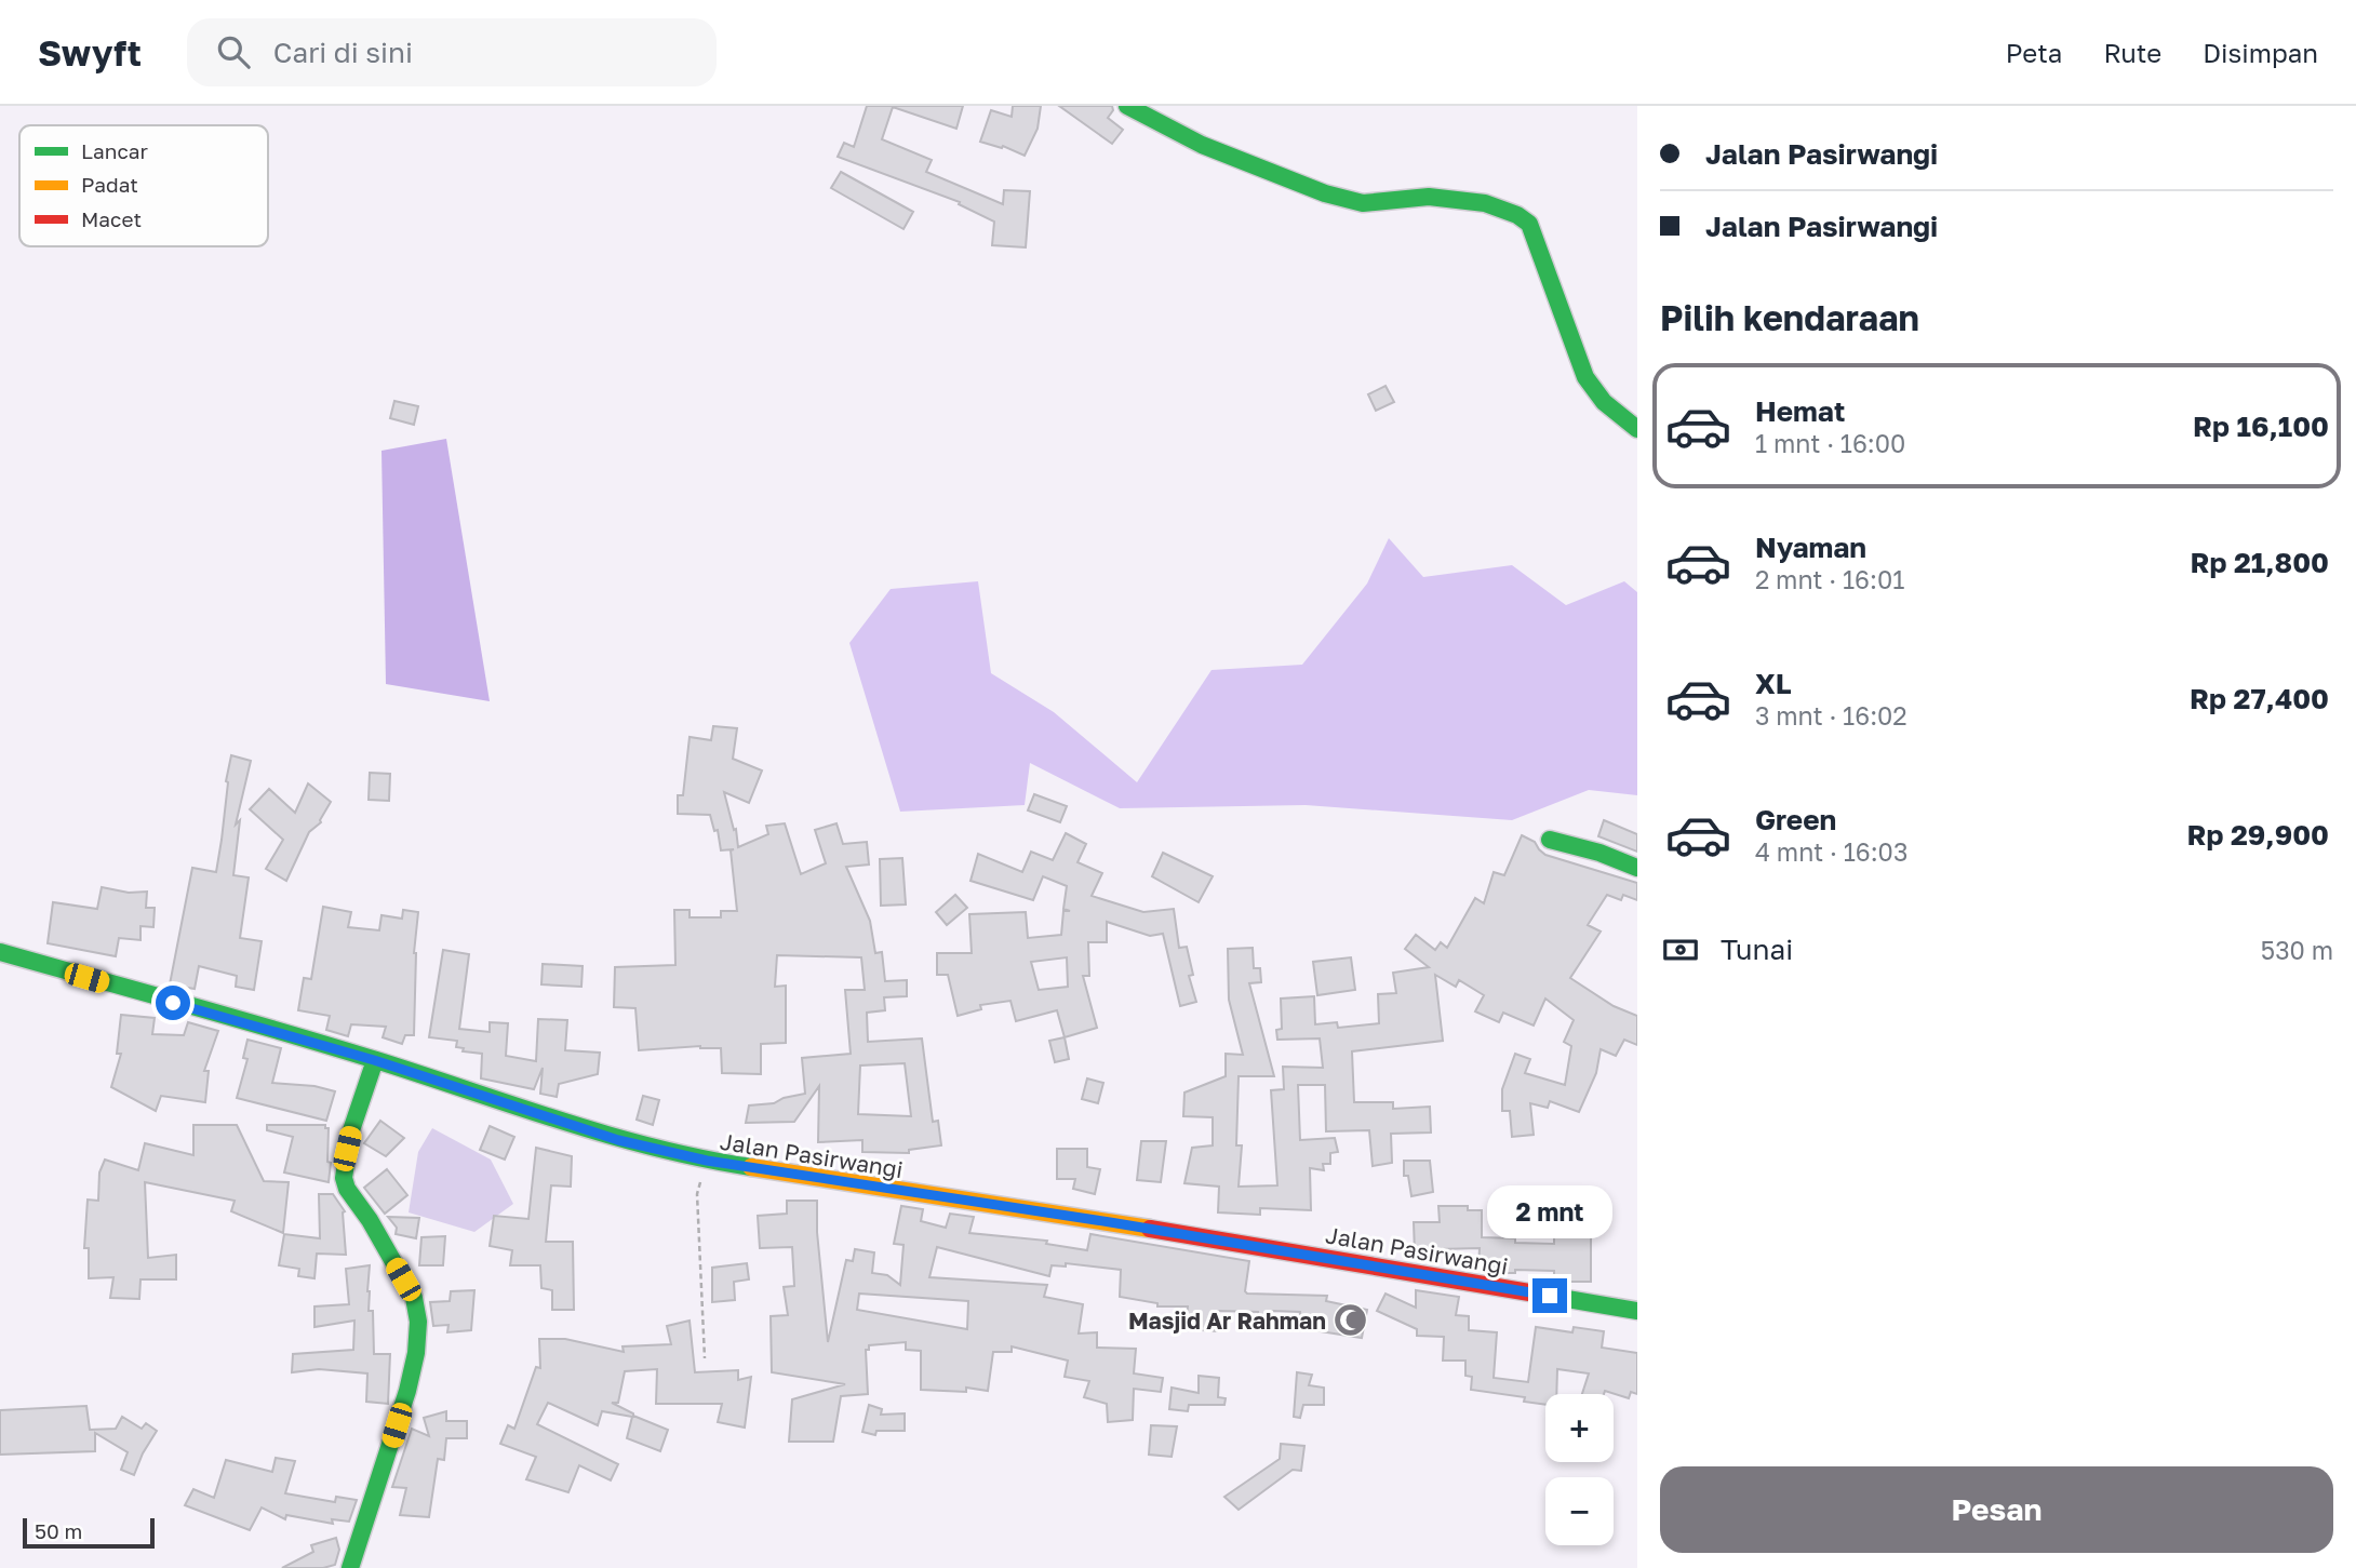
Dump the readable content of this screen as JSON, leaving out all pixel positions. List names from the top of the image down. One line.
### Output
{"streets":{"street":["Jalan Pasirwangi"]},"places":{"mosque":["Masjid Ar Rahman"]},"legend":["Lancar","Padat","Macet"],"scale_bar":"50 m","page":{"header":"Swyft","search":"Cari di sini","nav":["Peta","Rute","Disimpan"],"banner":["Jalan Pasirwangi","Jalan Pasirwangi"],"heading":"Pilih kendaraan","list":[{"name":"Hemat","note":"1 mnt · 16:00","value":"Rp 16,100"},{"name":"Nyaman","note":"2 mnt · 16:01","value":"Rp 21,800"},{"name":"XL","note":"3 mnt · 16:02","value":"Rp 27,400"},{"name":"Green","note":"4 mnt · 16:03","value":"Rp 29,900"}],"pay":["Tunai","530 m"],"bubble":"2 mnt","map_buttons":["+","−"],"buttons":"Pesan","scale":"50 m"}}
